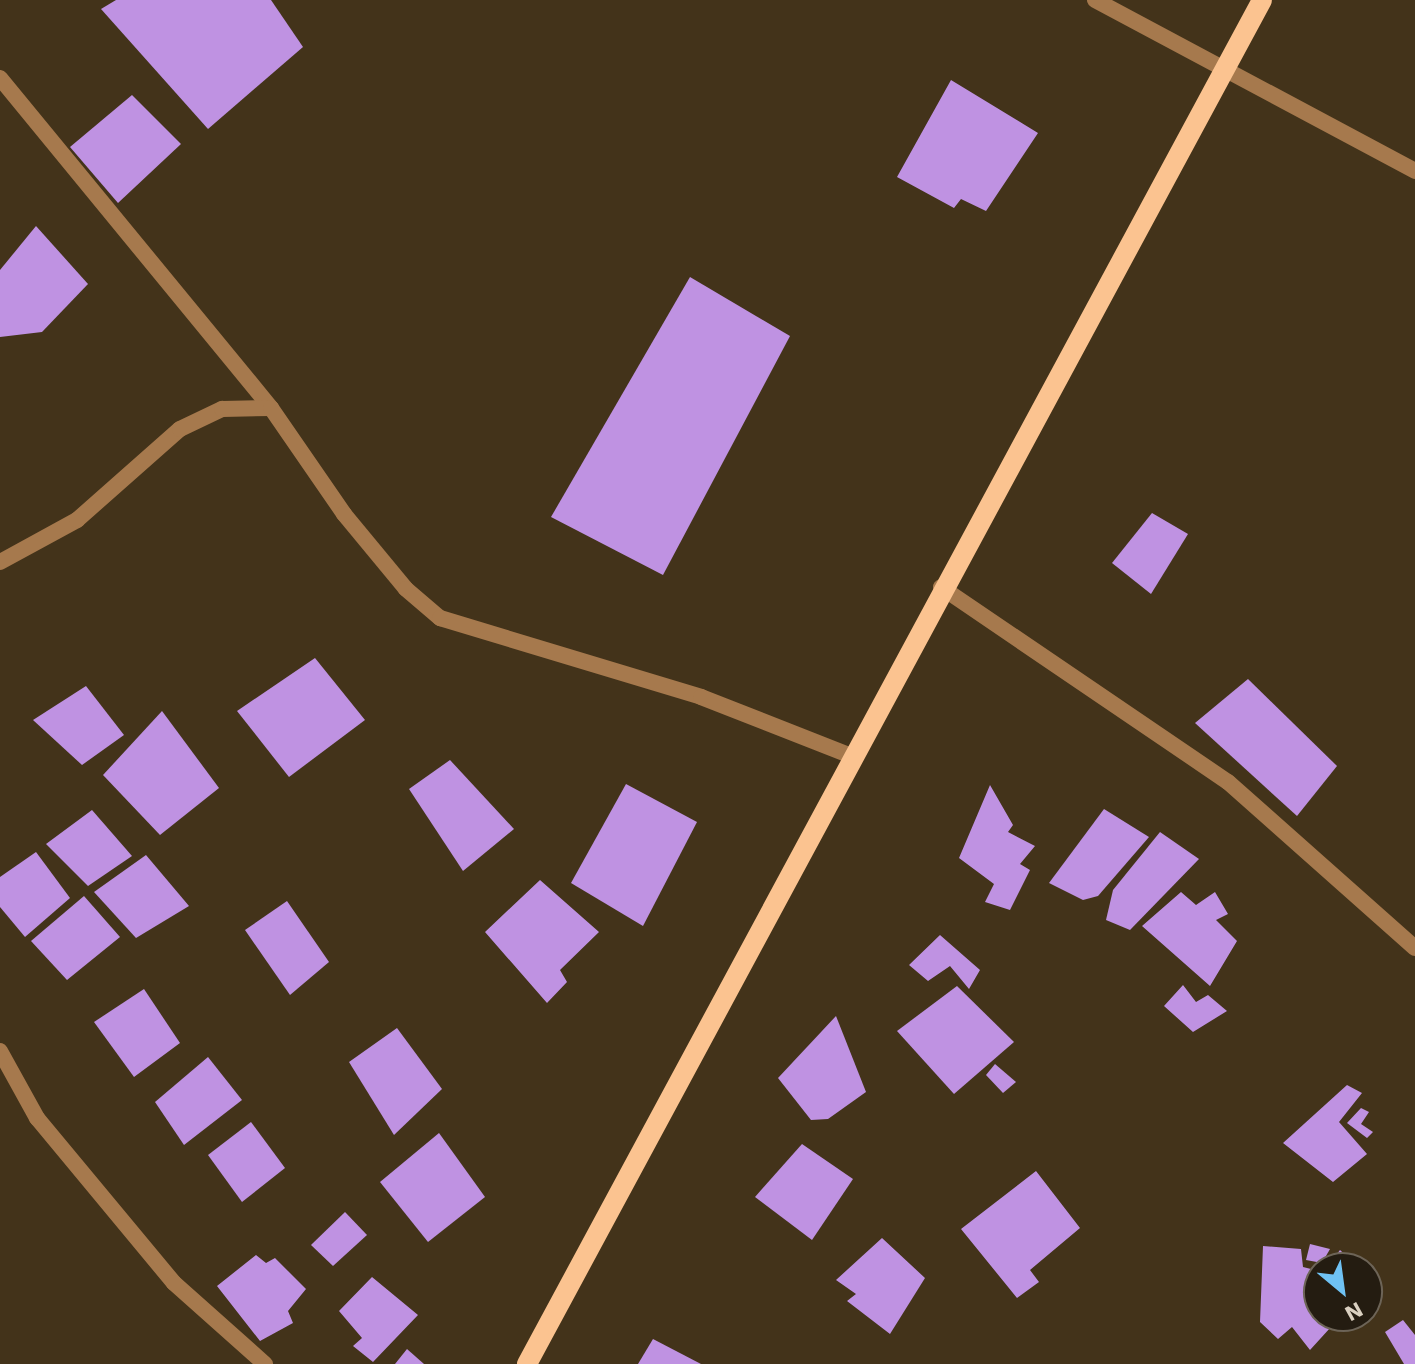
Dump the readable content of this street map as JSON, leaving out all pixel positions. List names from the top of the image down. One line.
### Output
{"north":"bottom right"}
